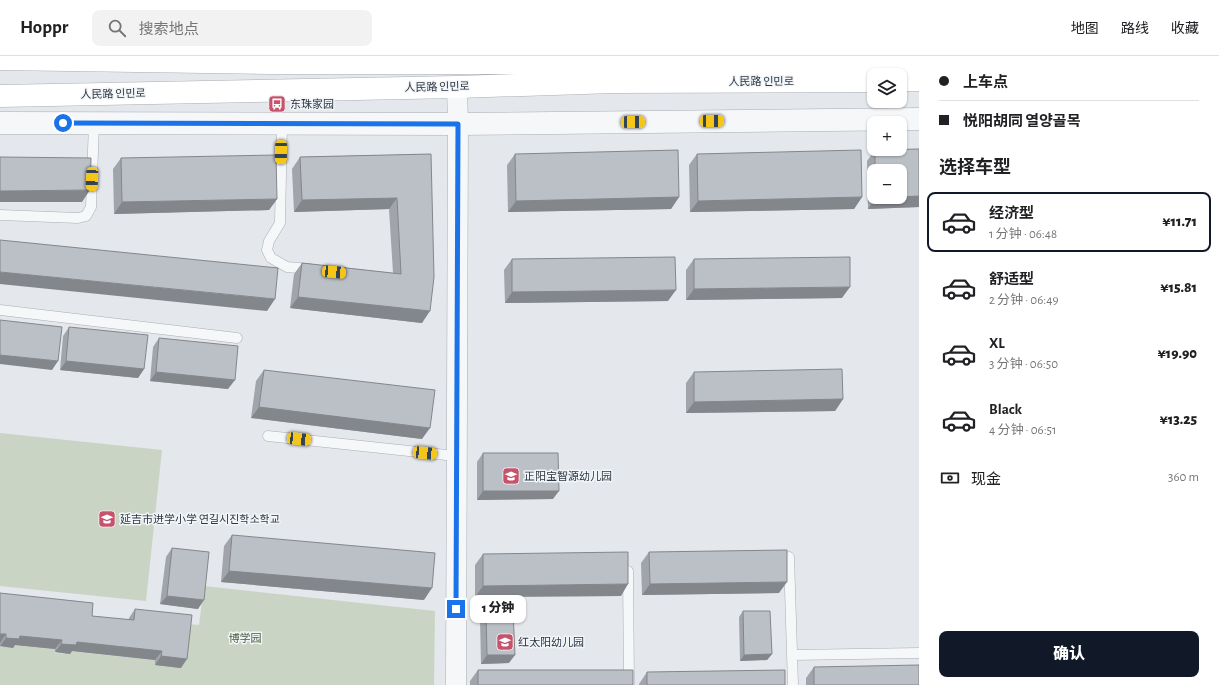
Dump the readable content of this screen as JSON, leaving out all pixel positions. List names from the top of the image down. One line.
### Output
{"streets":{"main road":["人民路 인민로"]},"parks":["博学园"],"places":{"bus stop":["东珠家园"],"school or university":["正阳宝智源幼儿园","延吉市进学小学 연길시진학소학교","红太阳幼儿园"]},"page":{"header":"Hoppr","search":"搜索地点","nav":["地图","路线","收藏"],"banner":["上车点","悦阳胡同 열양골목"],"map_buttons":["+","−"],"heading":"选择车型","list":[{"name":"经济型","note":"1 分钟 · 06:48","value":"¥11.71"},{"name":"舒适型","note":"2 分钟 · 06:49","value":"¥15.81"},{"name":"XL","note":"3 分钟 · 06:50","value":"¥19.90"},{"name":"Black","note":"4 分钟 · 06:51","value":"¥13.25"}],"pay":["现金","360 m"],"bubble":"1 分钟","buttons":"确认"}}
